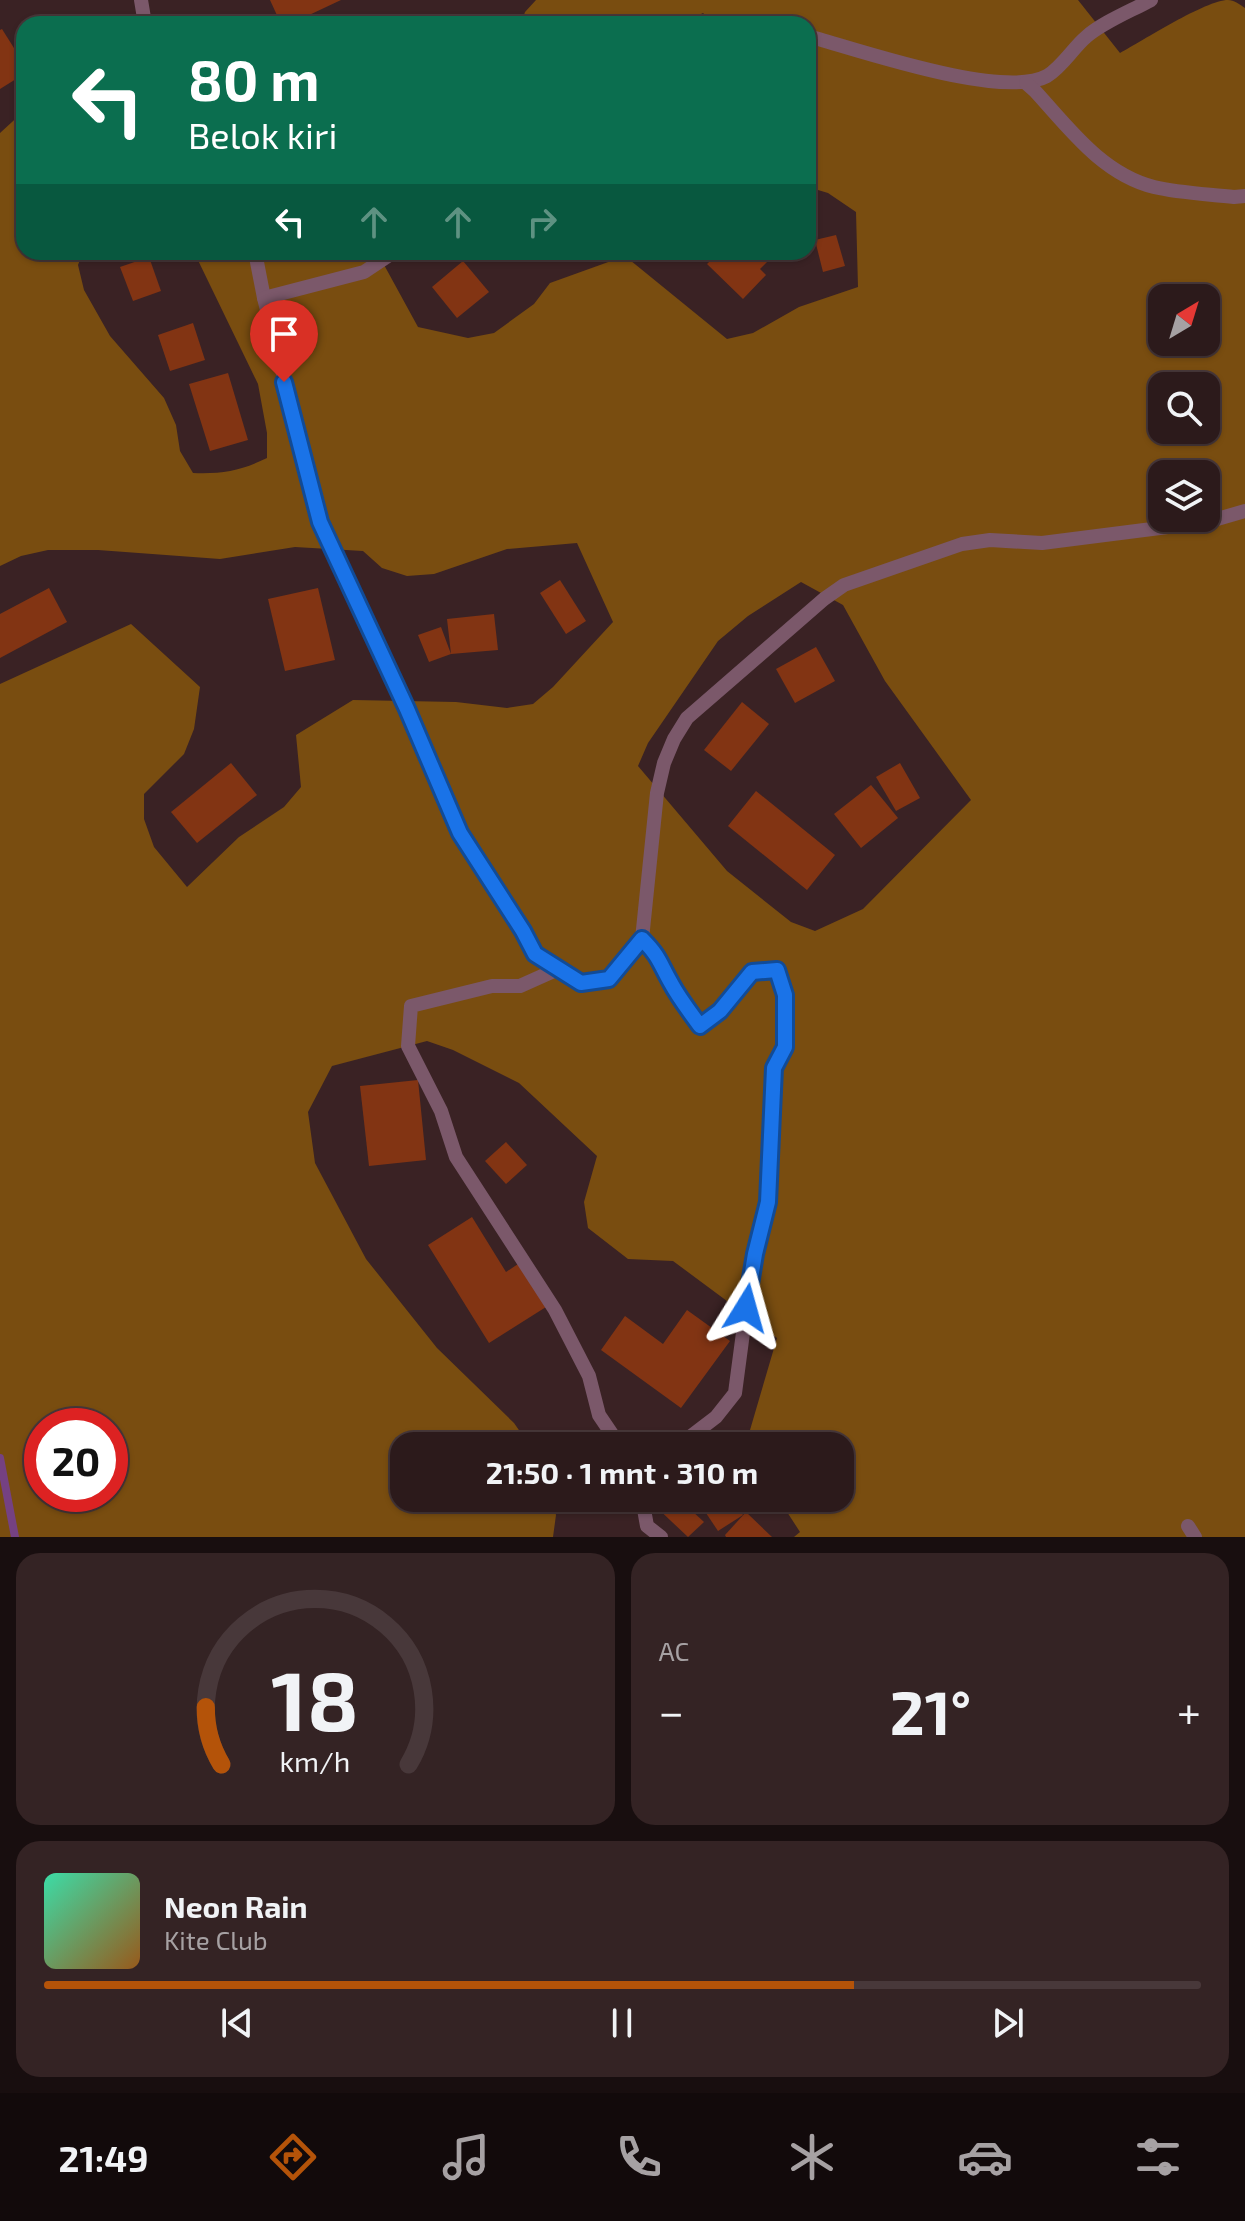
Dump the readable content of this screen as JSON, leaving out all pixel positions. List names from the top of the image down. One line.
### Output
{"north":"top right","page":{"turn":["80 m","Belok kiri"],"limit":"20","trip":"21:50 · 1 mnt · 310 m","tile":"AC","heat":["−","21°","+"],"song":["Neon Rain","Kite Club"],"tabs":"21:49","gauge":["18","km/h"]}}
